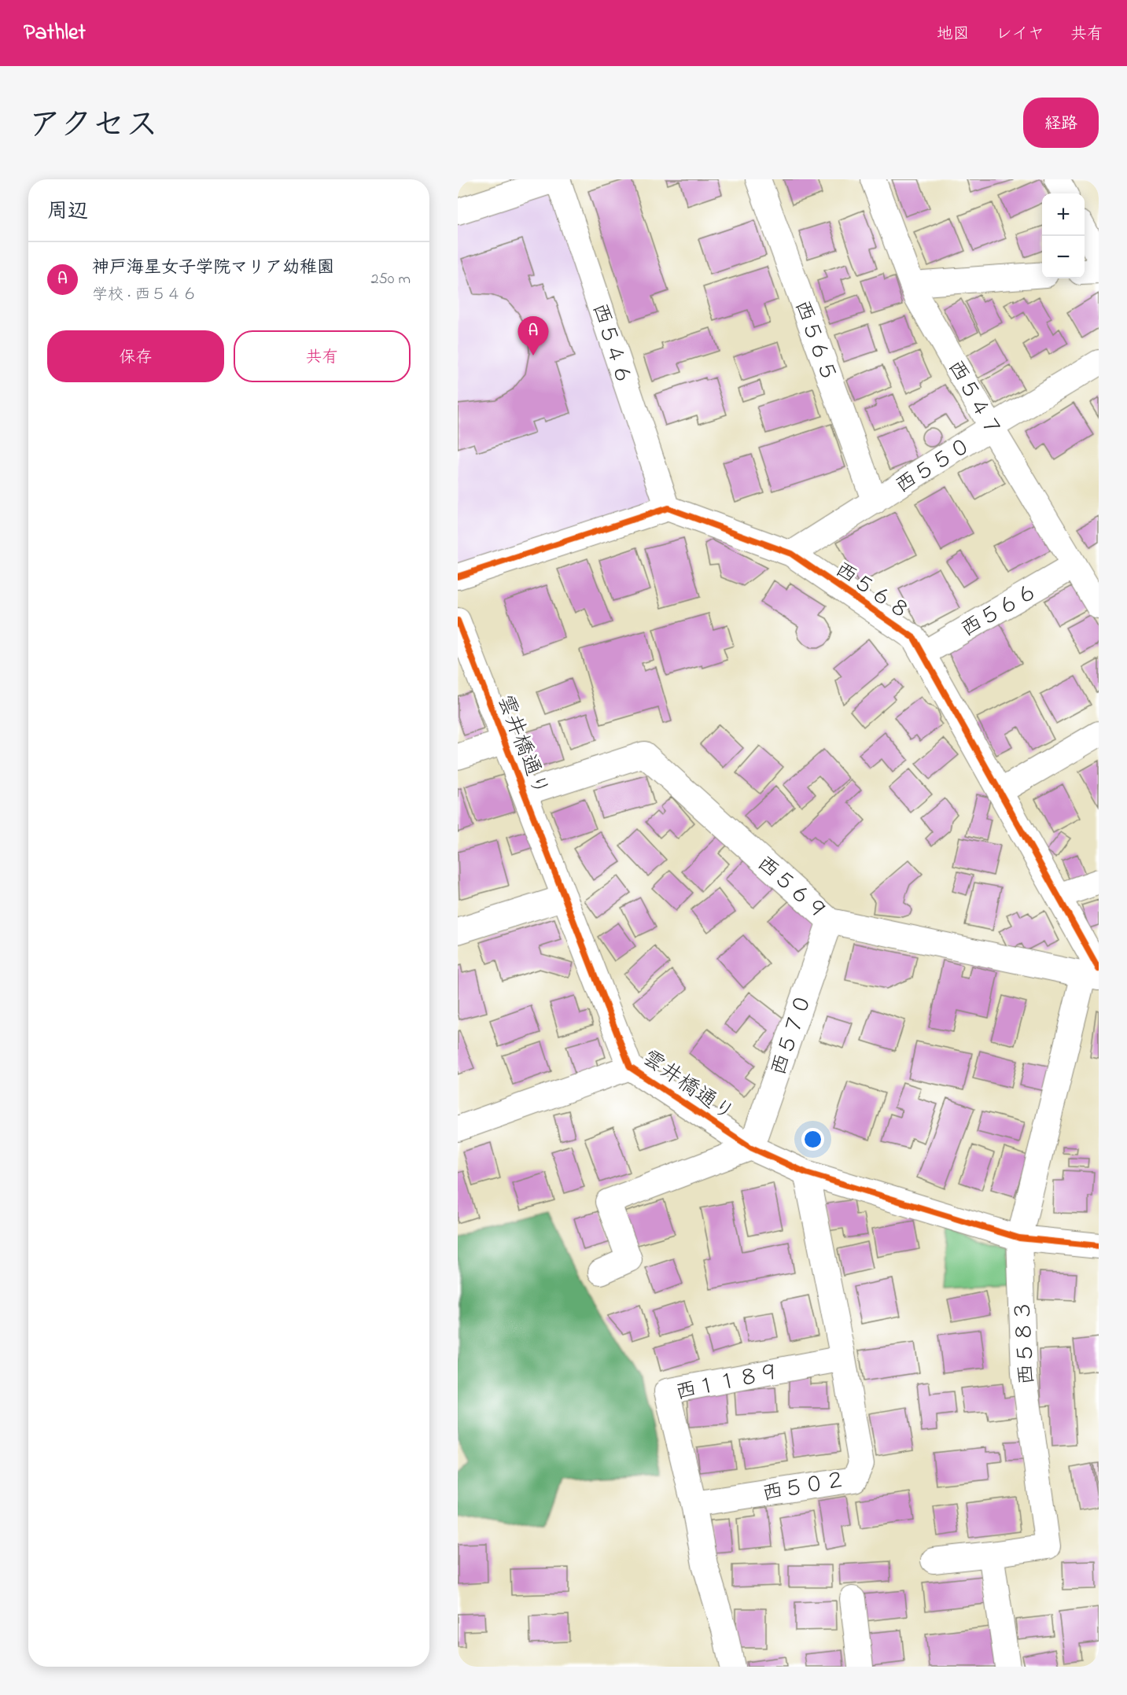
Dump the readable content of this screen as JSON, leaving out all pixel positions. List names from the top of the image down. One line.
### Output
{"streets":{"street":["西５６５","西５４６","西５４７","西５５０","西５６８","西５６６","雲井橋通り","西５６９","西５７０","西５８３","西１１８９","西５０２"]},"crossings":[["西５６５","西５５０"],["西５４６","西５６８"],["西５４７","西５５０"],["西５４７","西５６６"],["西５５０","西５６８"],["西５６８","西５６６"],["西５６８","西５６９"],["西５６８","西５８３"],["雲井橋通り","西５６９"],["雲井橋通り","西５７０"],["雲井橋通り","西５８３"],["雲井橋通り","西５０２"],["西５６９","西５７０"],["西５６９","西５８３"],["西１１８９","西５０２"]],"page":{"header":"Pathlet","nav":["地図","レイヤ","共有"],"title":"アクセス","buttons":["経路",["保存","共有"]],"heading":"周辺","map_buttons":["+","−"],"list":[{"mark":"A","name":"神戸海星女子学院マリア幼稚園","note":"学校 · 西５４６","value":"250 m"}],"pins":"A"}}
